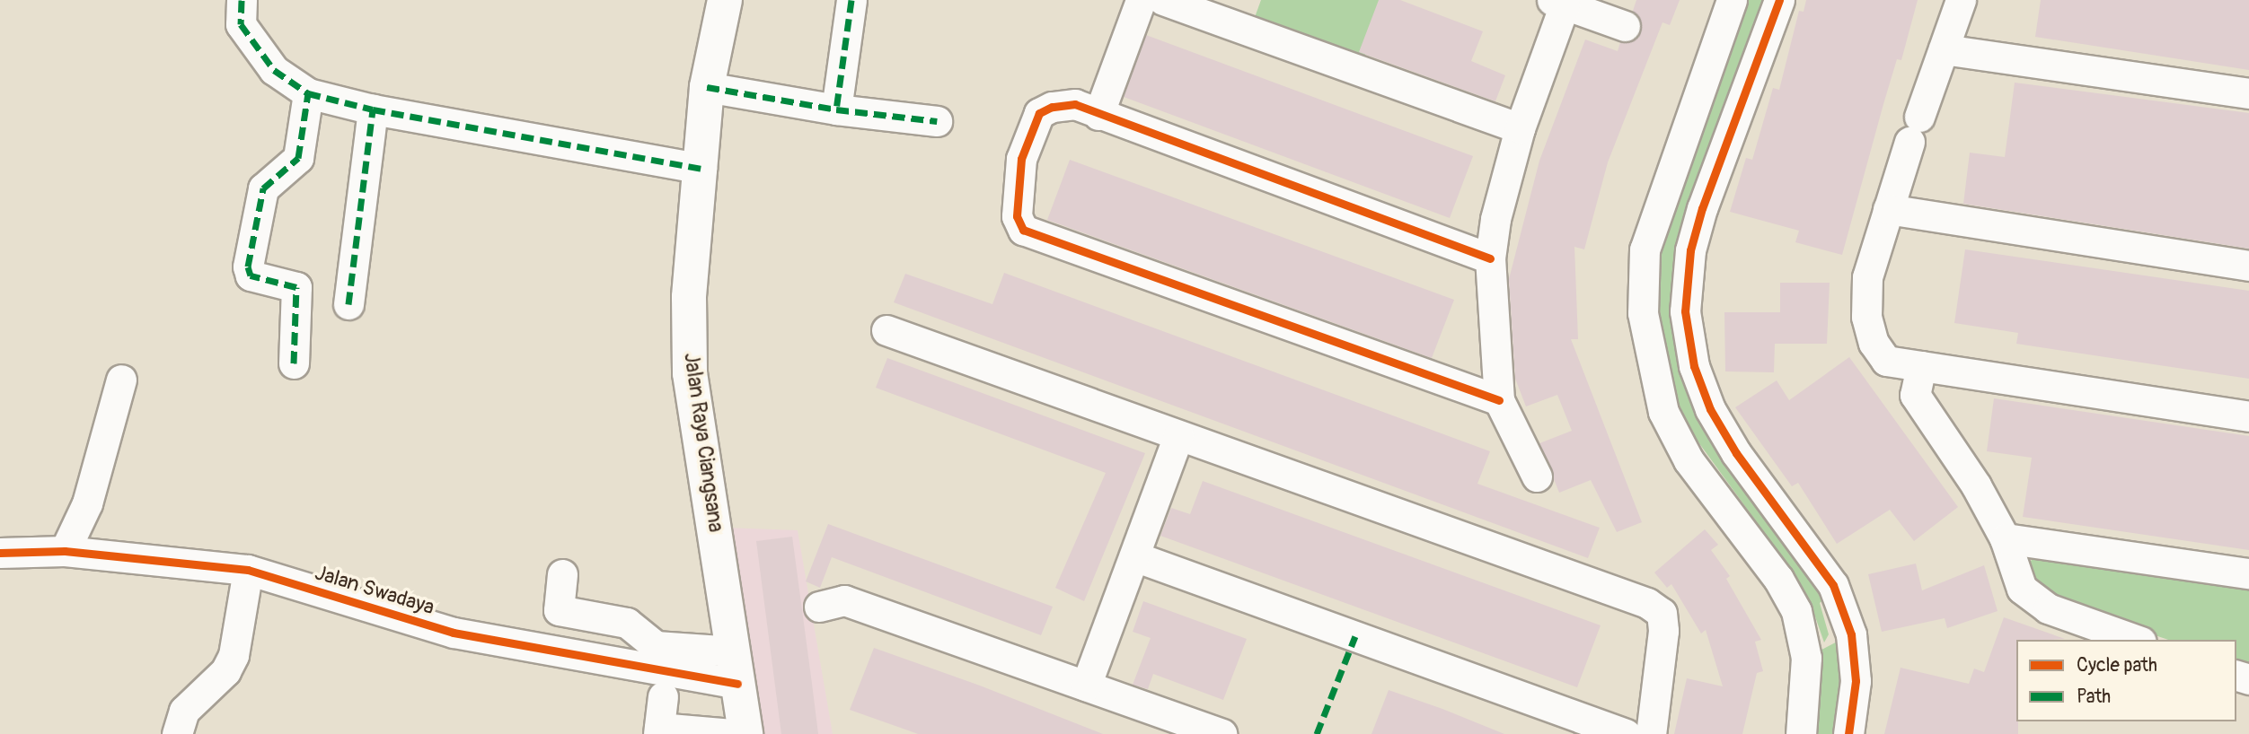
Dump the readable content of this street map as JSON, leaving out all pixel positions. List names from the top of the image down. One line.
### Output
{"streets":{"main road":["Jalan Raya Ciangsana"],"street":["Jalan Swadaya"]},"crossings":[["Jalan Raya Ciangsana","Jalan Swadaya"]],"legend":["Cycle path","Path"]}
